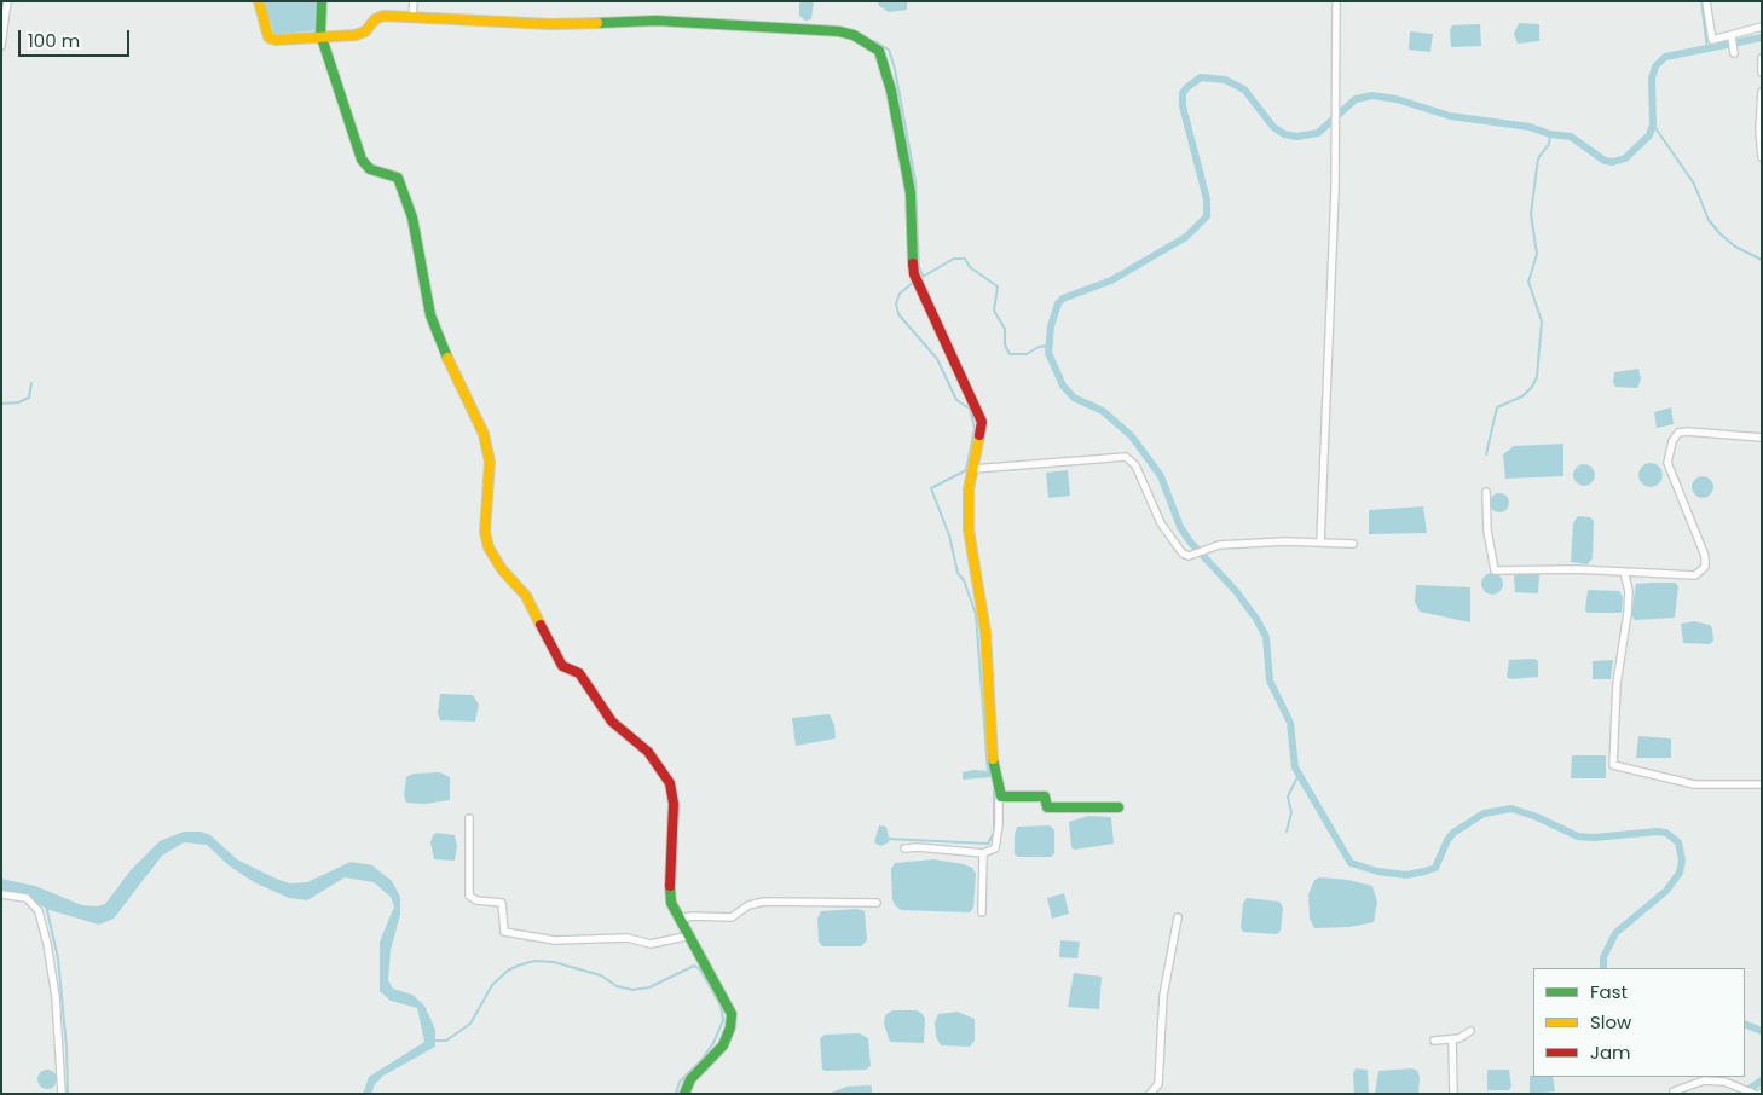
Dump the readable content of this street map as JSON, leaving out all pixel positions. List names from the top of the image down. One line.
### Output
{"legend":["Fast","Slow","Jam"],"scale_bar":"100 m"}
